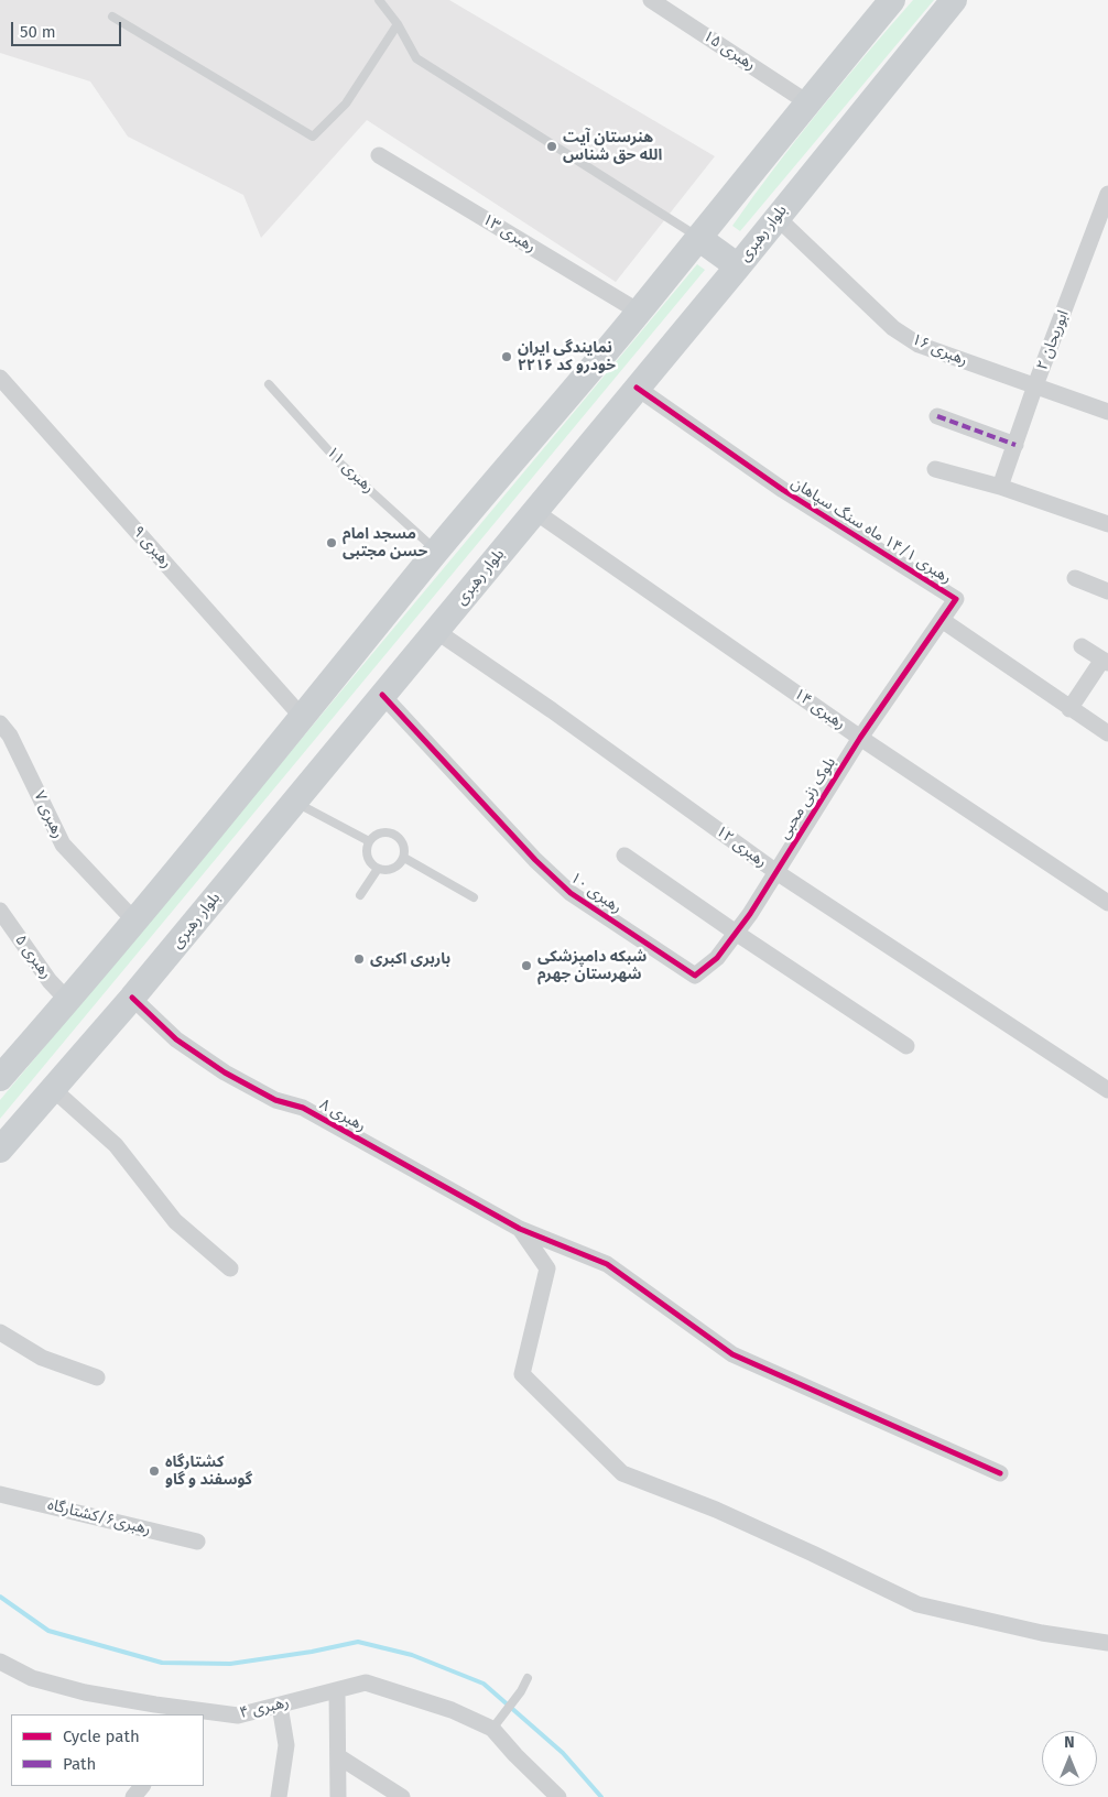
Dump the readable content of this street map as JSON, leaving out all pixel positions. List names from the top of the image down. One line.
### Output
{"streets":{"main road":["بلوار رهبری"],"street":["رهبری ۱۵","رهبری ۱۳","ابوریحان ۲","رهبری ۱۶","رهبری ۱۴/۱ ماه سنگ سپاهان","رهبری ۹","رهبری ۱۴","بلوک زنی محبی","رهبری ۷","رهبری ۱۲","رهبری ۱۰","رهبری ۵","رهبری ۸","رهبری۶/کشتارگاه","رهبری ۴"],"lane":["رهبری ۱۱"]},"crossings":[["بلوار رهبری","رهبری ۱۶"],["بلوار رهبری","رهبری ۱۴/۱ ماه سنگ سپاهان"],["بلوار رهبری","رهبری ۱۴"],["بلوار رهبری","رهبری ۱۲"],["بلوار رهبری","رهبری ۱۰"],["بلوار رهبری","رهبری ۸"],["ابوریحان ۲","رهبری ۱۶"],["رهبری ۱۴/۱ ماه سنگ سپاهان","رهبری ۱۴"],["رهبری ۱۴/۱ ماه سنگ سپاهان","بلوک زنی محبی"],["رهبری ۱۴","بلوک زنی محبی"],["بلوک زنی محبی","رهبری ۱۲"],["بلوک زنی محبی","رهبری ۱۰"],["رهبری ۱۲","رهبری ۱۰"]],"places":["هنرستان آیت الله حق شناس","نمایندگی ایران خودرو کد ۲۲۱۶","مسجد امام حسن مجتبی","باربری اکبری","شبکه دامپزشکی شهرستان جهرم","کشتارگاه گوسفند و گاو"],"legend":["Cycle path","Path"],"scale_bar":"50 m","north":"top"}
